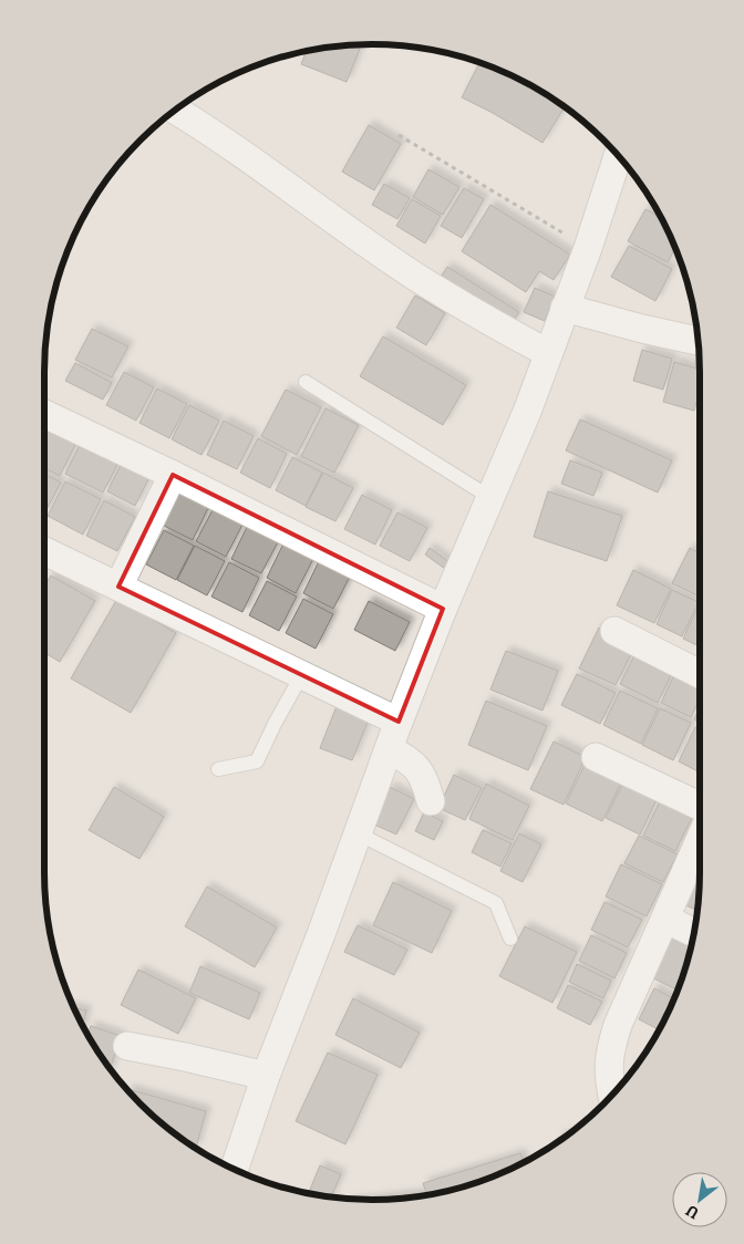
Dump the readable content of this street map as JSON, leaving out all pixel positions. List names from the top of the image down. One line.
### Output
{"north":"bottom left"}
